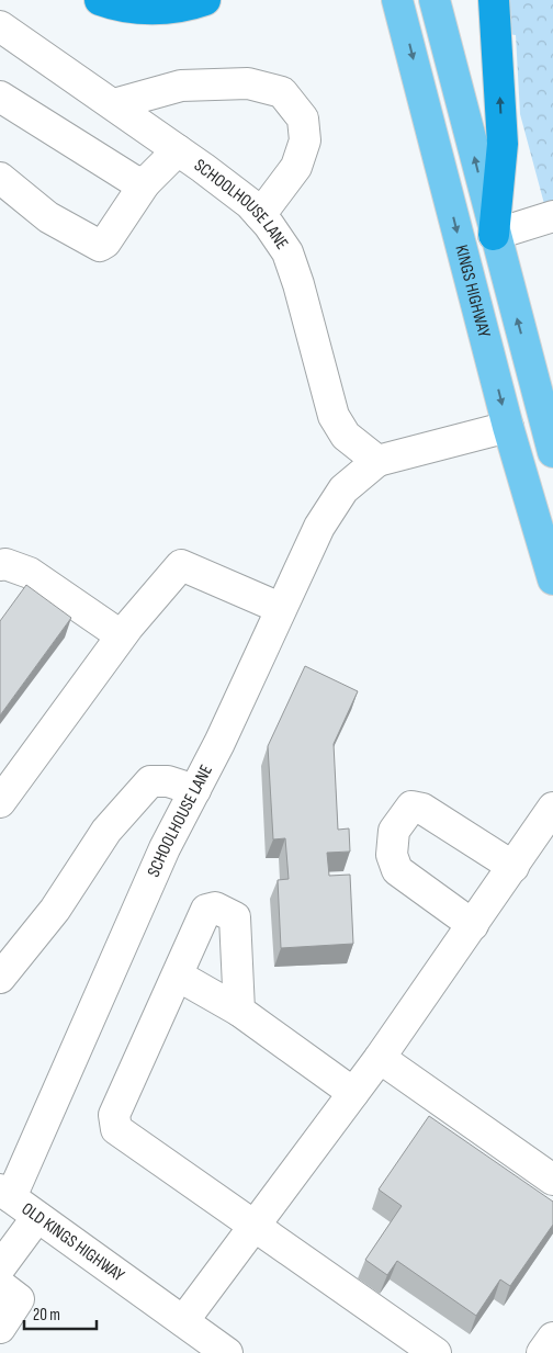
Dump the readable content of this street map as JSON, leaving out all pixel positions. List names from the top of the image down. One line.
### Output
{"streets":{"main road":["KINGS HIGHWAY"],"street":["SCHOOLHOUSE LANE","OLD KINGS HIGHWAY"]},"crossings":[["SCHOOLHOUSE LANE","KINGS HIGHWAY"],["SCHOOLHOUSE LANE","OLD KINGS HIGHWAY"]],"scale_bar":"20 m"}
